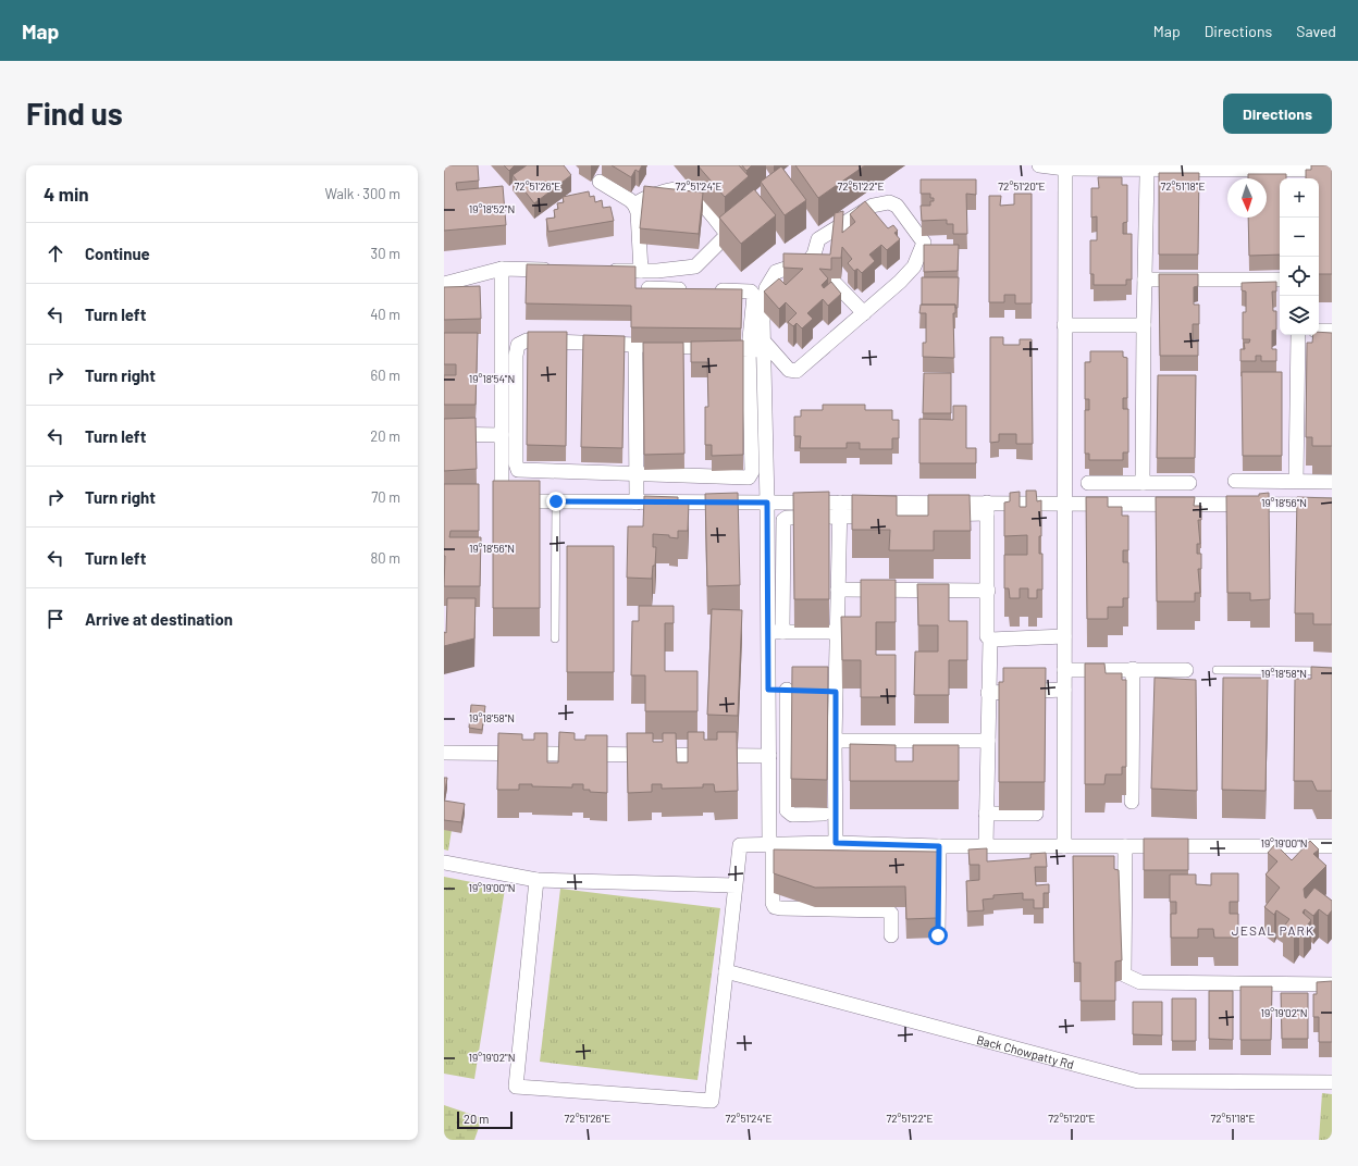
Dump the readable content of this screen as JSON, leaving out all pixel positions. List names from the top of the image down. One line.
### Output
{"streets":{"street":["Back Chowpatty Rd"]},"districts":["JESAL PARK"],"scale_bar":"20 m","north":"bottom","page":{"header":"Map","nav":["Map","Directions","Saved"],"buttons":"Directions","title":"Find us","heading":["4 min","Walk · 300 m"],"map_buttons":["+","−"],"list":[["Continue","30 m"],["Turn left","40 m"],["Turn right","60 m"],["Turn left","20 m"],["Turn right","70 m"],["Turn left","80 m"],"Arrive at destination"],"scale":"20 m"},"coordinates":["72°51'26\"E","72°51'24\"E","72°51'22\"E","72°51'20\"E","72°51'18\"E","19°18'52\"N","19°18'54\"N","19°18'56\"N","19°18'58\"N","19°19'00\"N","19°19'02\"N"]}
